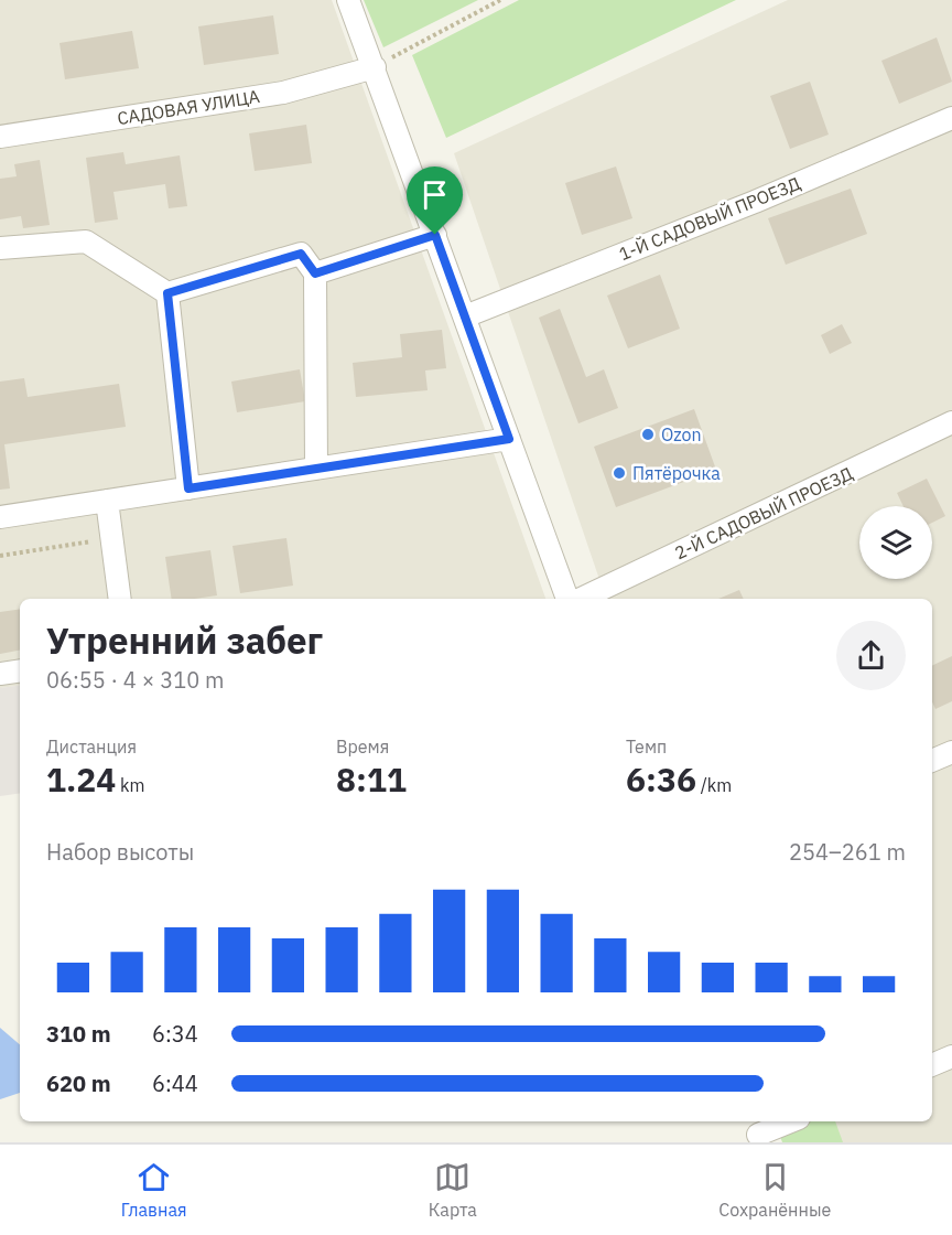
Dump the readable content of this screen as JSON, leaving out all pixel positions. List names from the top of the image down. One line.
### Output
{"streets":{"street":["САДОВАЯ УЛИЦА","1-Й САДОВЫЙ ПРОЕЗД","2-Й САДОВЫЙ ПРОЕЗД"]},"places":["Ozon","Пятёрочка"],"page":{"heading":["Утренний забег","06:55 · 4 × 310 m"],"stats":[["Дистанция","1.24 km"],["Время","8:11"],["Темп","6:36 /km"]],"chart":["Набор высоты","254–261 m"],"list":[{"name":"310 m","note":"6:34"},{"name":"620 m","note":"6:44"}],"tabs":["Главная","Карта","Сохранённые"]}}
